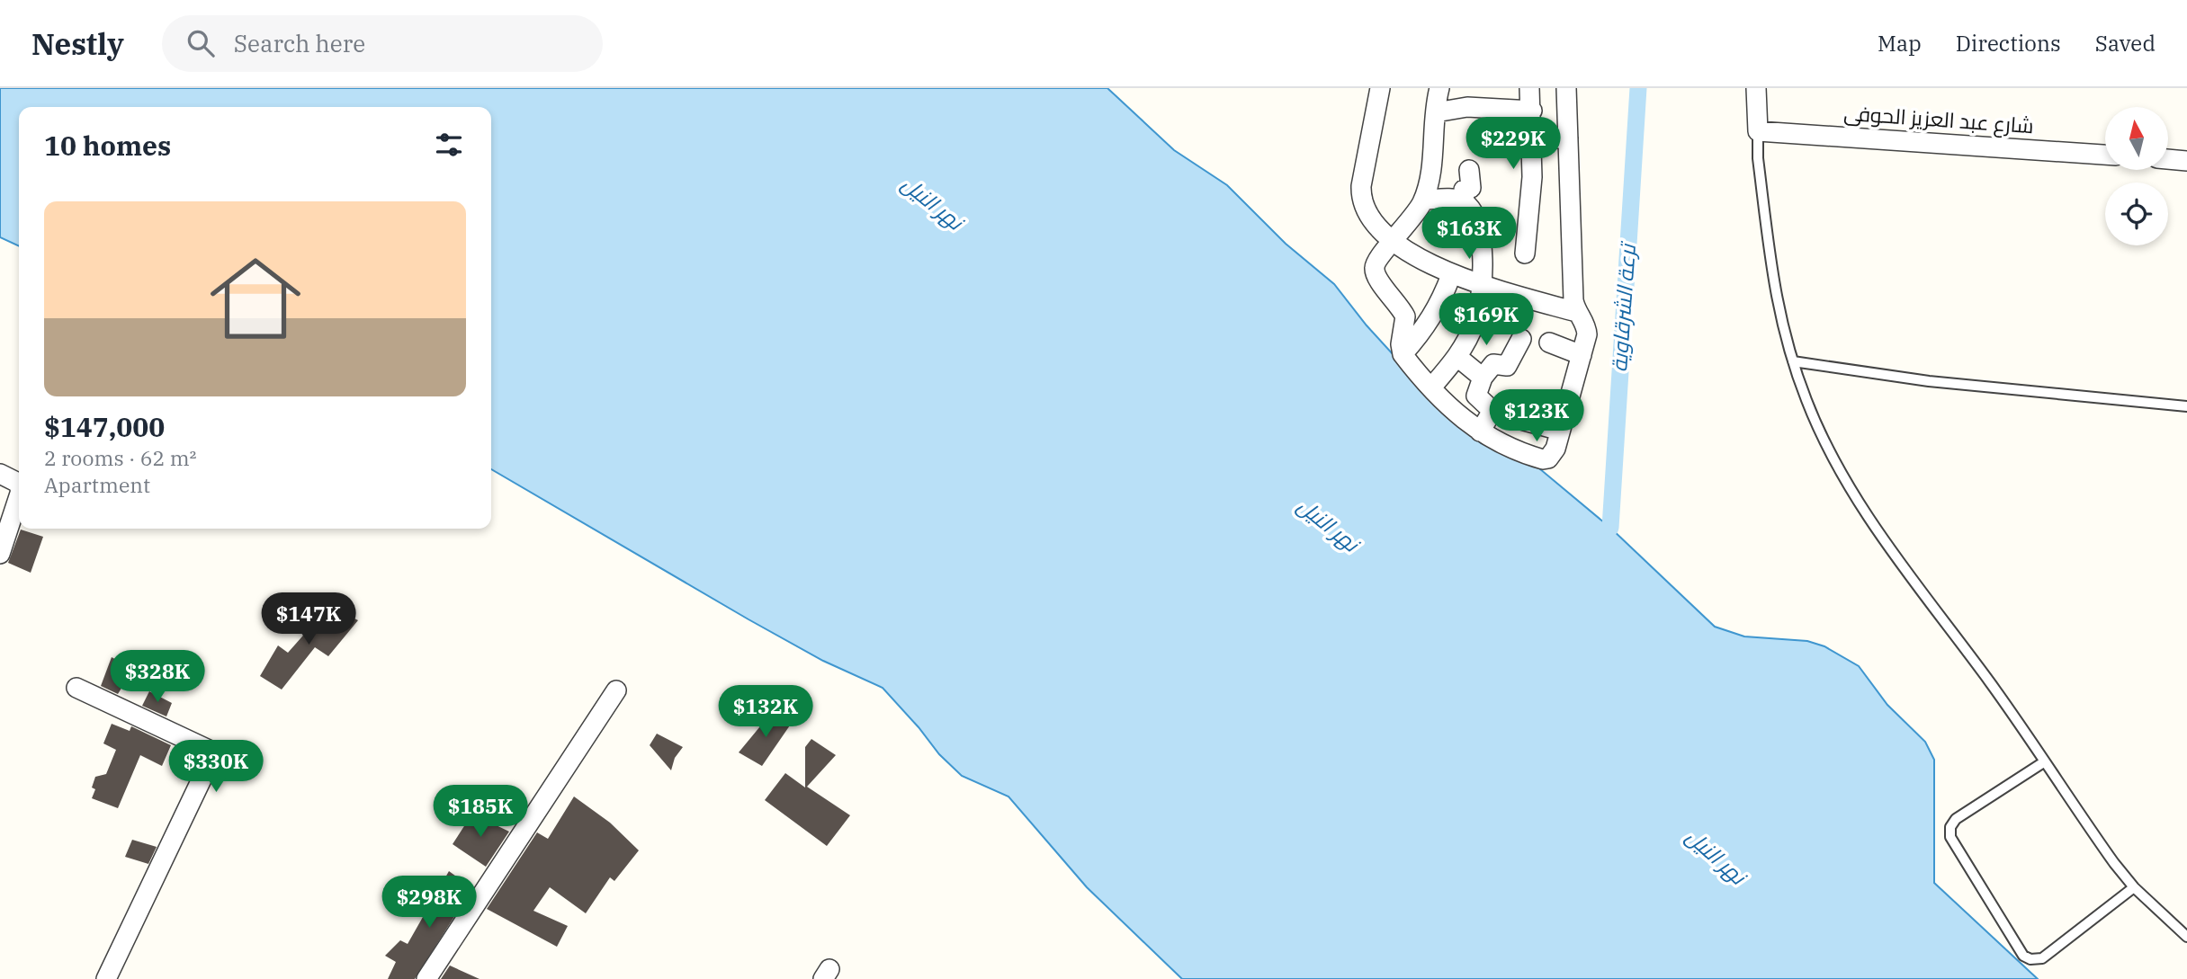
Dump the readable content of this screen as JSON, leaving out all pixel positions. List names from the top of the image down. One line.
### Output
{"streets":{"street":["شارع عبد العزيز الحوفى"]},"water":["نهر النيل","ترعة الشرقاوية"],"north":"top","page":{"header":"Nestly","search":"Search here","nav":["Map","Directions","Saved"],"heading":"10 homes","price":["$229K","$163K","$169K","$123K","$147K","$328K","$132K","$330K","$185K","$298K"],"list":[{"name":"$147,000","note":"2 rooms · 62 m² · Apartment"}]}}
